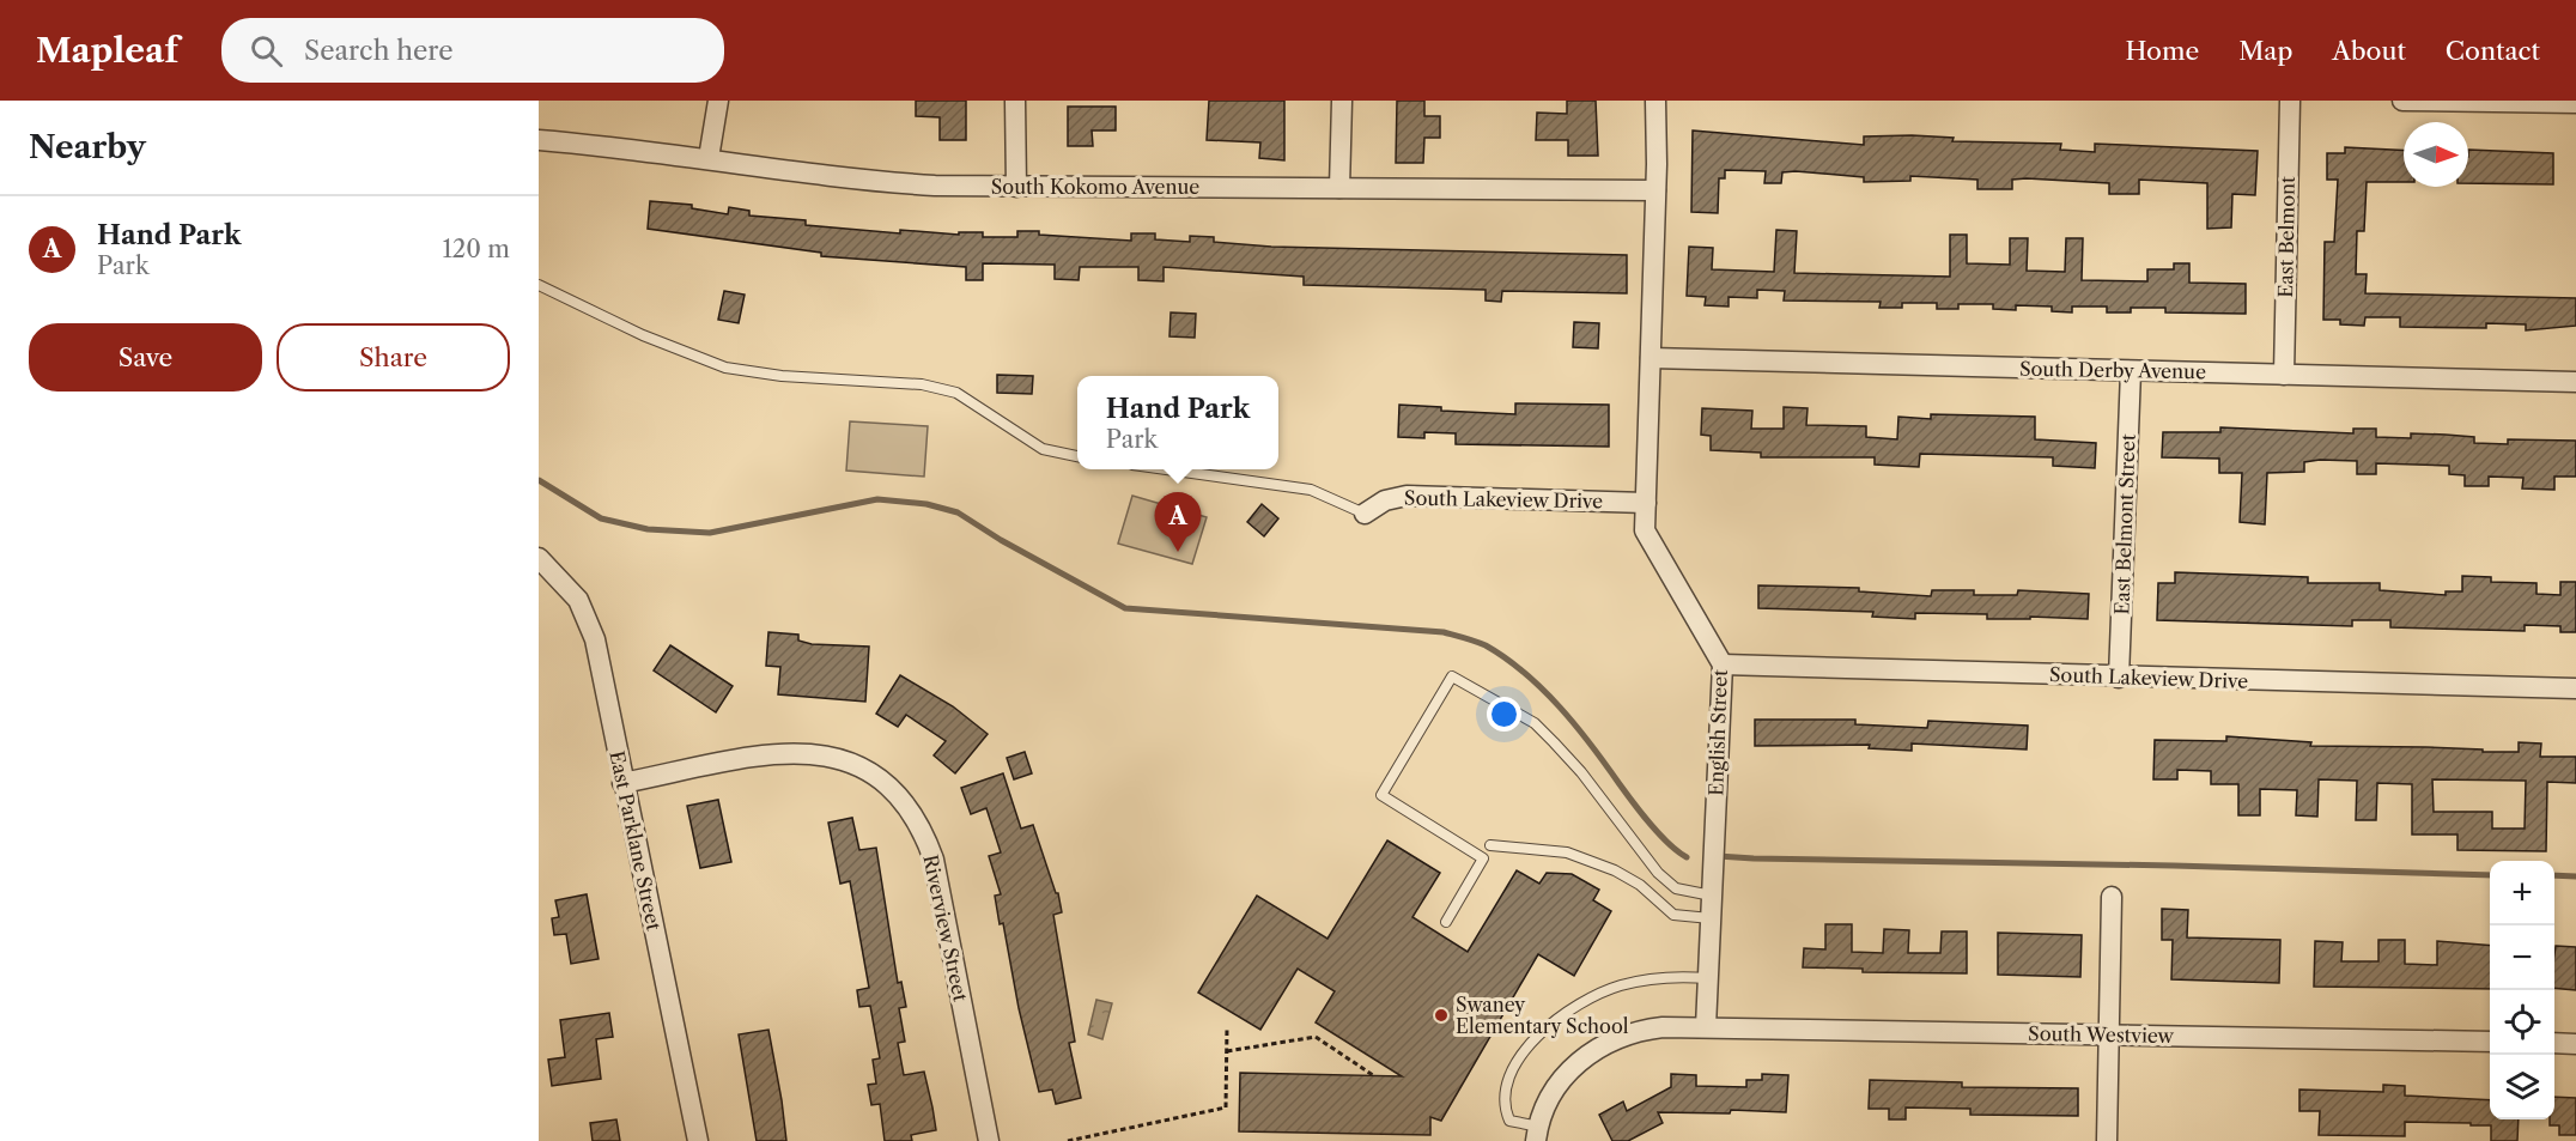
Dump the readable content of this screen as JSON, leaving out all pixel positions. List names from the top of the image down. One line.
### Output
{"streets":{"street":["South Kokomo Avenue","East Belmont","South Derby Avenue","South Lakeview Drive","East Belmont Street","English Street","East Parklane Street","Riverview Street","South Westview"]},"crossings":[["South Kokomo Avenue","English Street"],["East Belmont","South Derby Avenue"],["South Derby Avenue","East Belmont Street"],["South Derby Avenue","English Street"],["South Lakeview Drive","East Belmont Street"],["South Lakeview Drive","English Street"],["English Street","South Westview"],["East Parklane Street","Riverview Street"]],"places":["Swaney Elementary School"],"north":"right","page":{"header":"Mapleaf","search":"Search here","nav":["Home","Map","About","Contact"],"heading":"Nearby","list":[{"mark":"A","name":"Hand Park","note":"Park","value":"120 m"}],"buttons":["Save","Share"],"popup":["Hand Park","Park"],"pins":"A","map_buttons":["+","−"]}}
